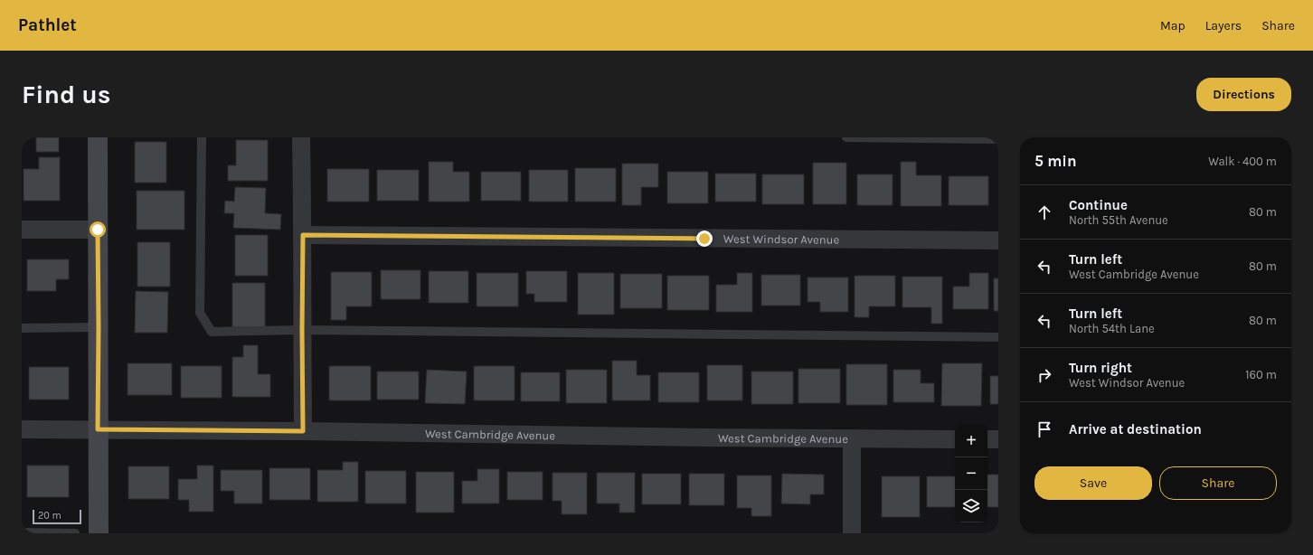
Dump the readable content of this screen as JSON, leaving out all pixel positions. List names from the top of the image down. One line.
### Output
{"streets":{"street":["West Windsor Avenue","West Cambridge Avenue"]},"scale_bar":"20 m","page":{"header":"Pathlet","nav":["Map","Layers","Share"],"buttons":["Directions",["Save","Share"]],"title":"Find us","heading":["5 min","Walk · 400 m"],"list":[["Continue","North 55th Avenue","80 m"],["Turn left","West Cambridge Avenue","80 m"],["Turn left","North 54th Lane","80 m"],["Turn right","West Windsor Avenue","160 m"],"Arrive at destination"],"map_buttons":["+","−"],"scale":"20 m"}}
